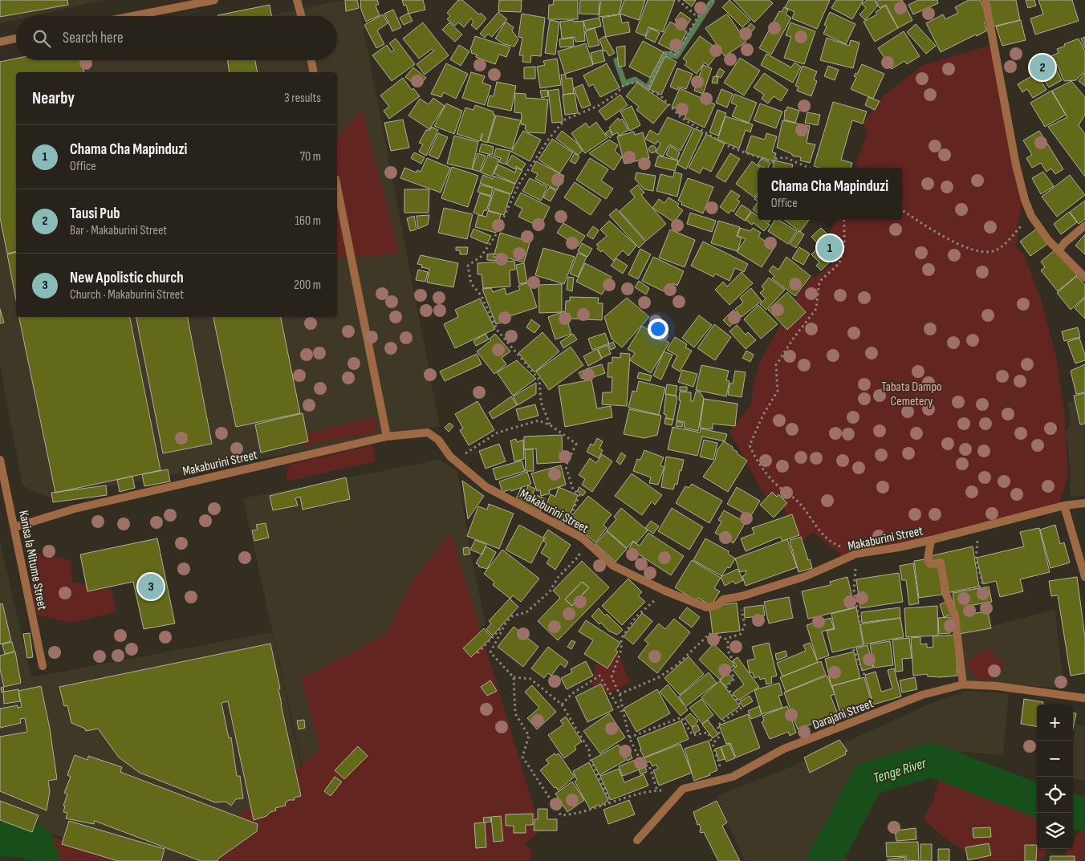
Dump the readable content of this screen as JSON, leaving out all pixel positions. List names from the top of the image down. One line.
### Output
{"streets":{"street":["Makaburini Street","Kanisa la Mitume Street","Darajani Street"]},"crossings":[["Makaburini Street","Kanisa la Mitume Street"]],"water":["Tenge River"],"parks":["Tabata Dampo Cemetery"],"page":{"search":"Search here","pins":["2","1","3"],"heading":["Nearby","3 results"],"list":[{"mark":"1","name":"Chama Cha Mapinduzi","note":"Office","value":"70 m"},{"mark":"2","name":"Tausi Pub","note":"Bar · Makaburini Street","value":"160 m"},{"mark":"3","name":"New Apolistic church","note":"Church · Makaburini Street","value":"200 m"}],"popup":["Chama Cha Mapinduzi","Office"],"map_buttons":["+","−"]}}
